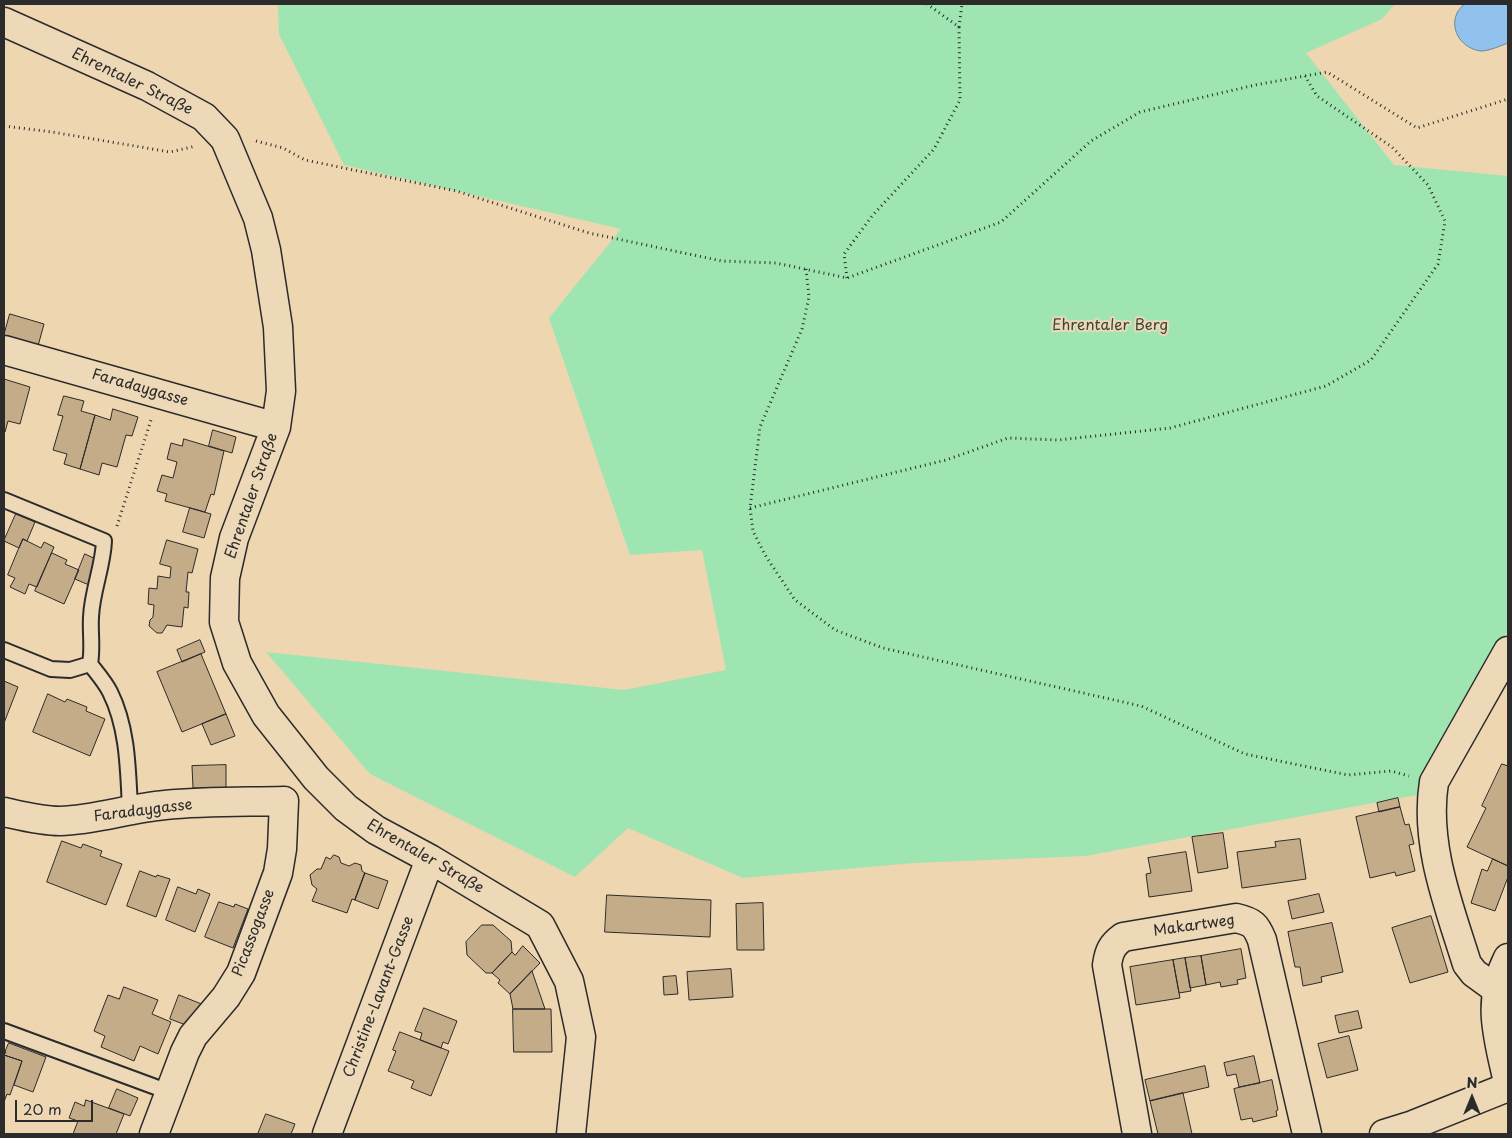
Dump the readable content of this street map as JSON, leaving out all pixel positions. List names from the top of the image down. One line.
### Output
{"streets":{"street":["Ehrentaler Straße","Faradaygasse","Makartweg","Picassogasse","Christine-Lavant-Gasse"]},"crossings":[["Ehrentaler Straße","Faradaygasse"],["Ehrentaler Straße","Christine-Lavant-Gasse"],["Faradaygasse","Picassogasse"]],"parks":["Ehrentaler Berg"],"scale_bar":"20 m","north":"top"}
